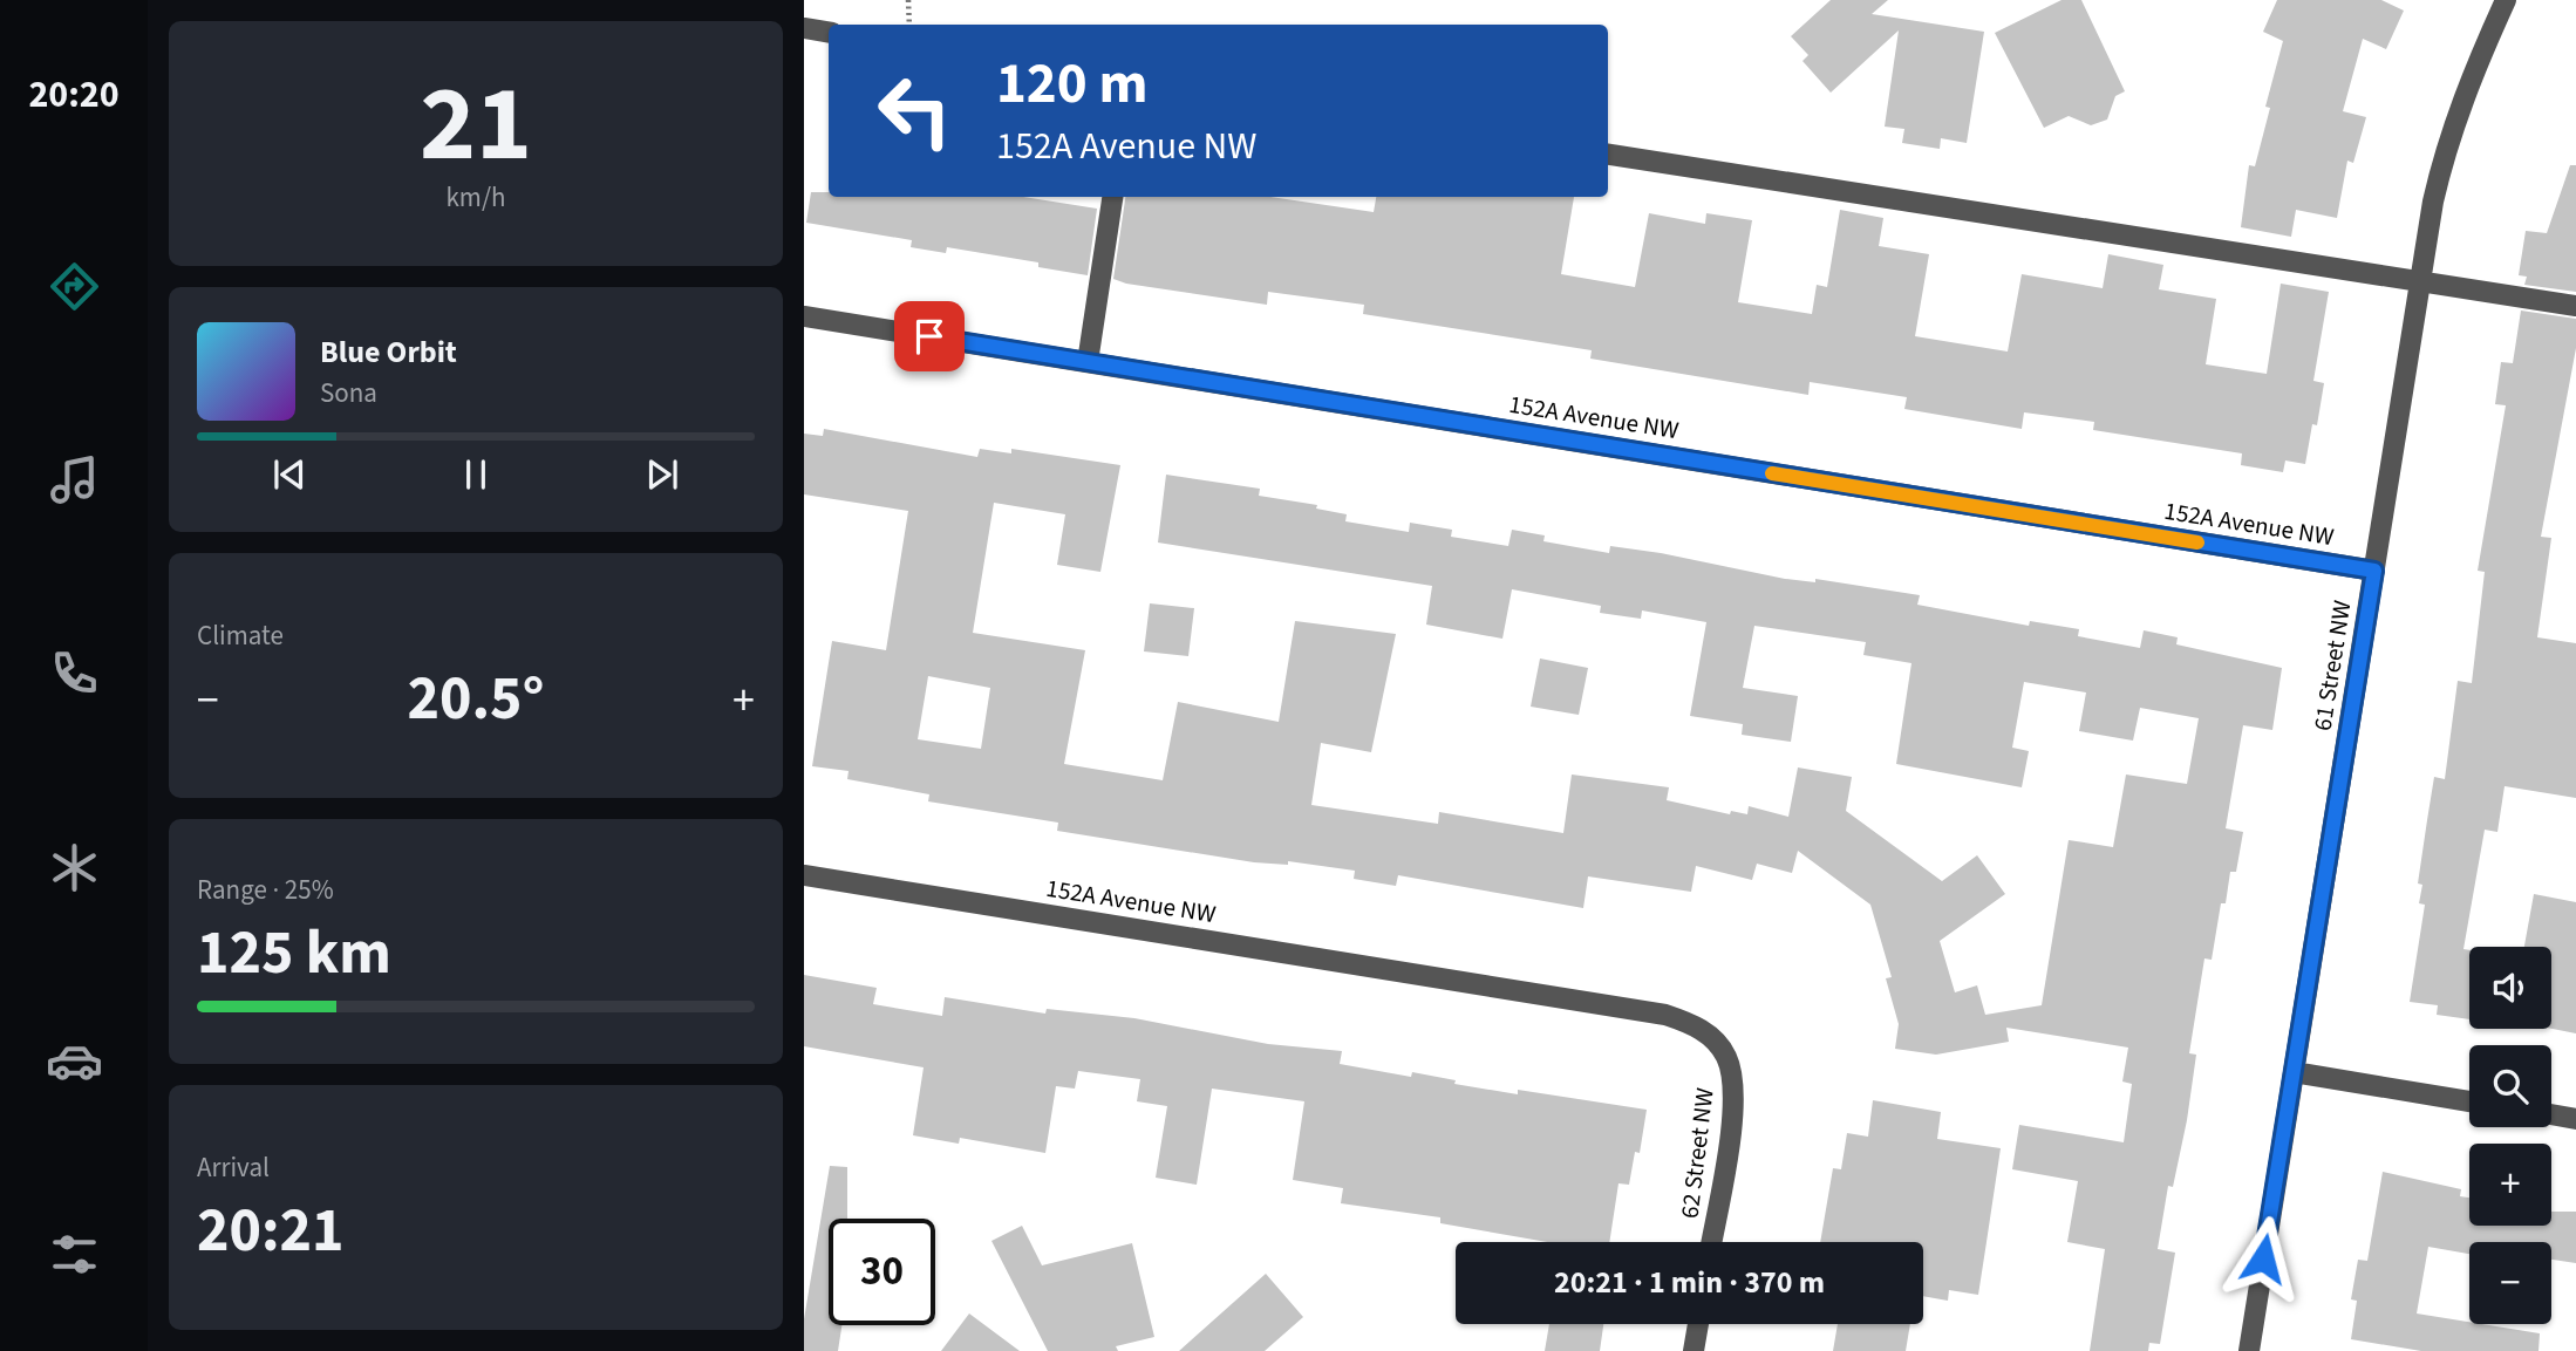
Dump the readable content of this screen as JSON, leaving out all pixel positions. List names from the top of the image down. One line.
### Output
{"streets":{"street":["152A Avenue NW","61 Street NW","62 Street NW"]},"crossings":[["152A Avenue NW","61 Street NW"],["152A Avenue NW","62 Street NW"]],"page":{"tabs":"20:20","tile":[["21","km/h"],"Climate",["Range · 25%","125 km"],["Arrival","20:21"]],"turn":["120 m","152A Avenue NW"],"song":["Blue Orbit","Sona"],"heat":["−","20.5°","+"],"map_buttons":["+","−"],"limit":"30","trip":"20:21 · 1 min · 370 m"}}
